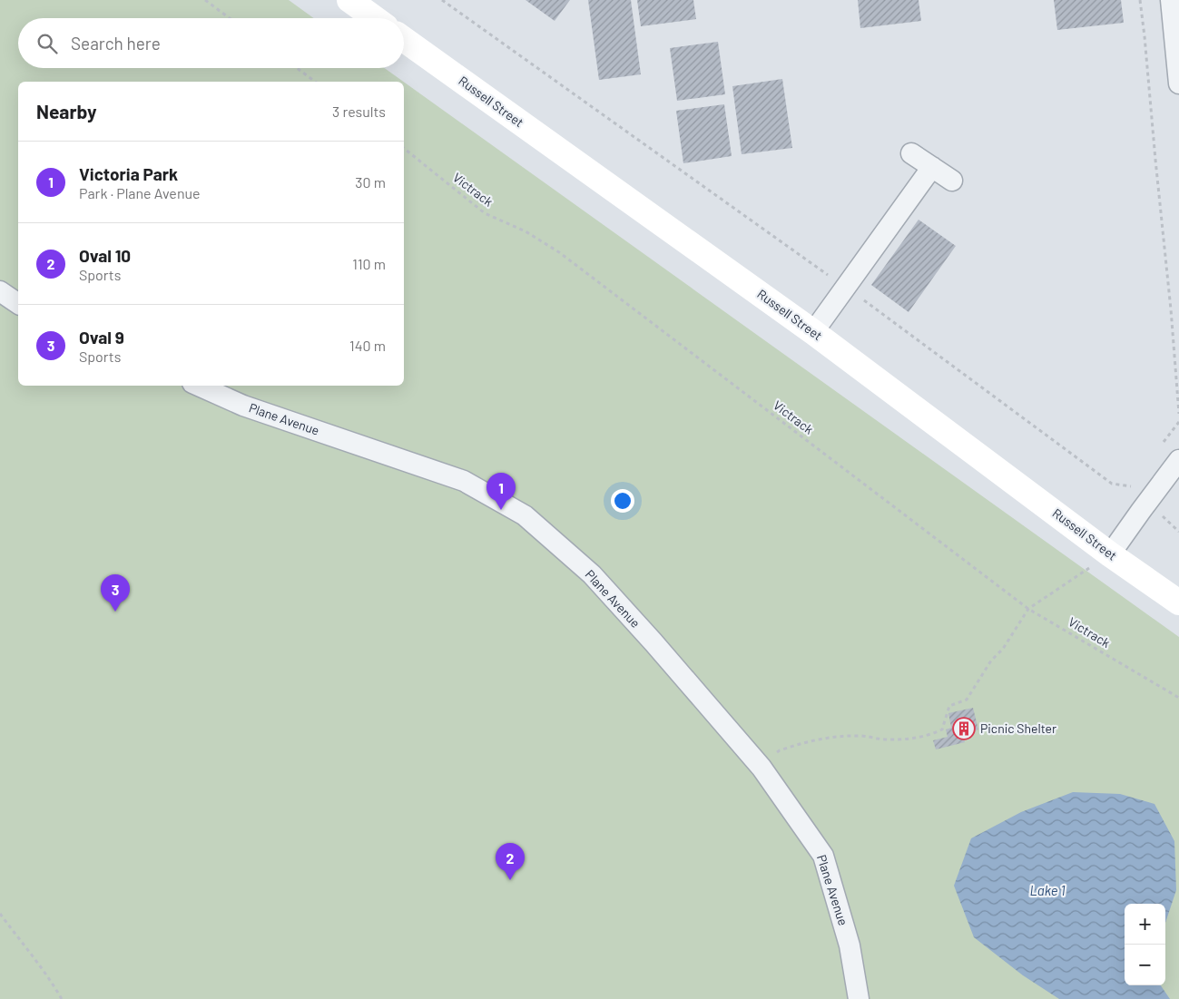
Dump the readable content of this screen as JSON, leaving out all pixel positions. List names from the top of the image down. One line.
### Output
{"streets":{"main road":["Russell Street"],"street":["Plane Avenue"],"path":["Victrack"]},"water":["Lake 1"],"places":{"building":["Picnic Shelter"]},"page":{"search":"Search here","heading":["Nearby","3 results"],"list":[{"mark":"1","name":"Victoria Park","note":"Park · Plane Avenue","value":"30 m"},{"mark":"2","name":"Oval 10","note":"Sports","value":"110 m"},{"mark":"3","name":"Oval 9","note":"Sports","value":"140 m"}],"pins":["1","3","2"],"map_buttons":["+","−"]}}
